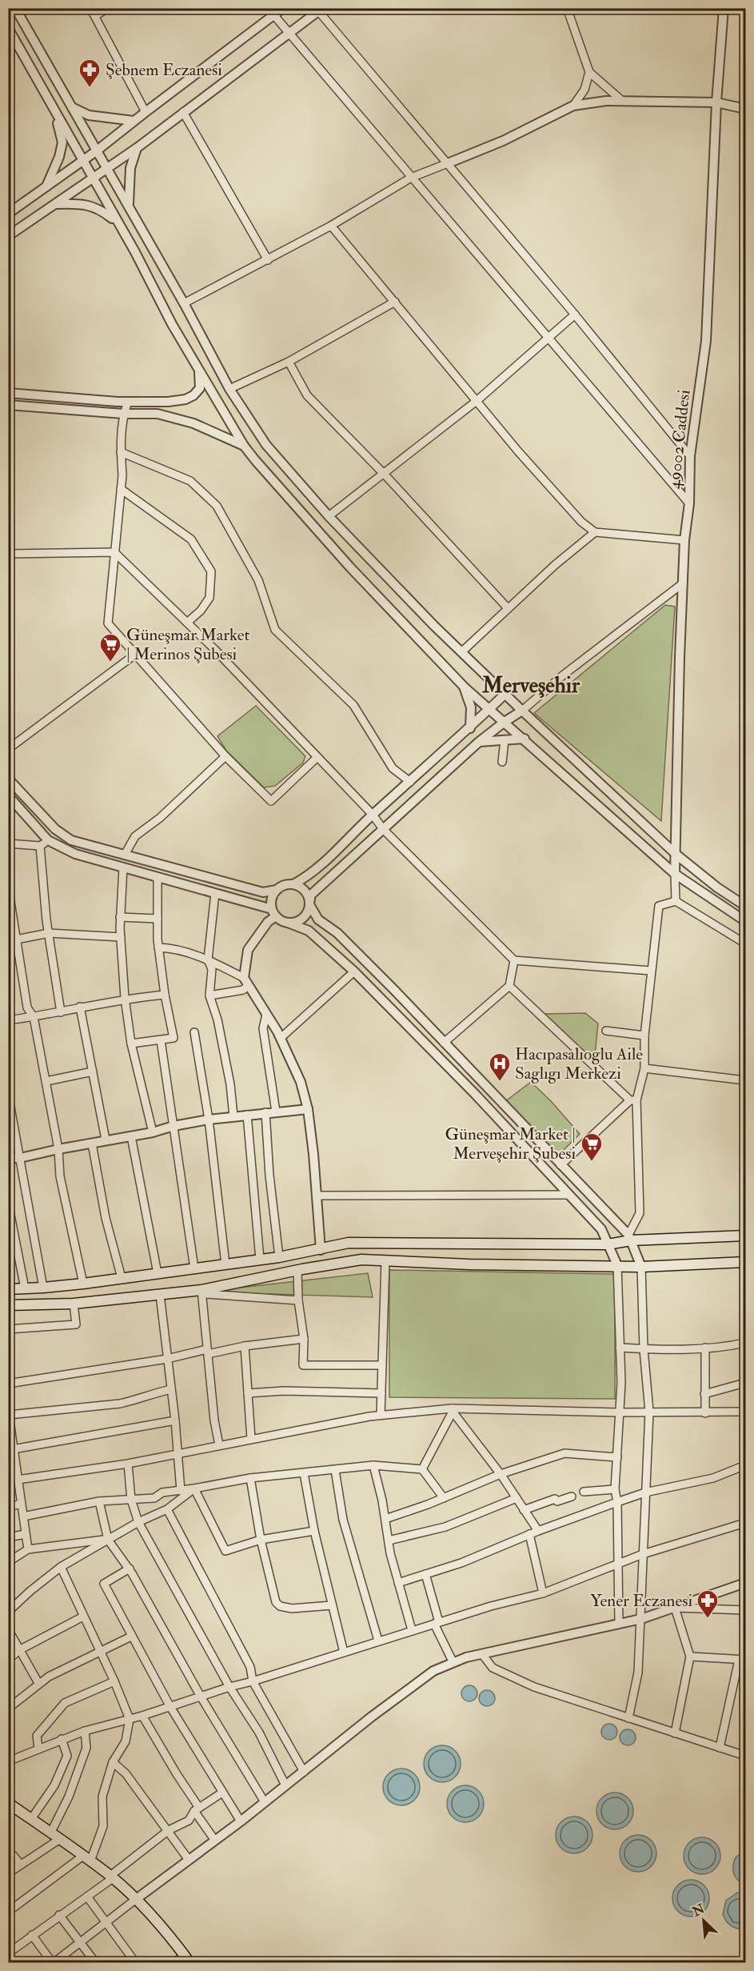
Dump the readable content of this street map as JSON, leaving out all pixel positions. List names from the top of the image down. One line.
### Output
{"streets":{"street":["49002 Caddesi"]},"districts":["Merveşehir"],"places":{"pharmacy":["Şebnem Eczanesi","Yener Eczanesi"],"supermarket":["Güneşmar Market | Merinos Şubesi","Güneşmar Market | Merveşehir Şubesi"],"hospital":["Hacıpasalıoglu Aile Saglıgı Merkezi"]},"north":"top left"}
